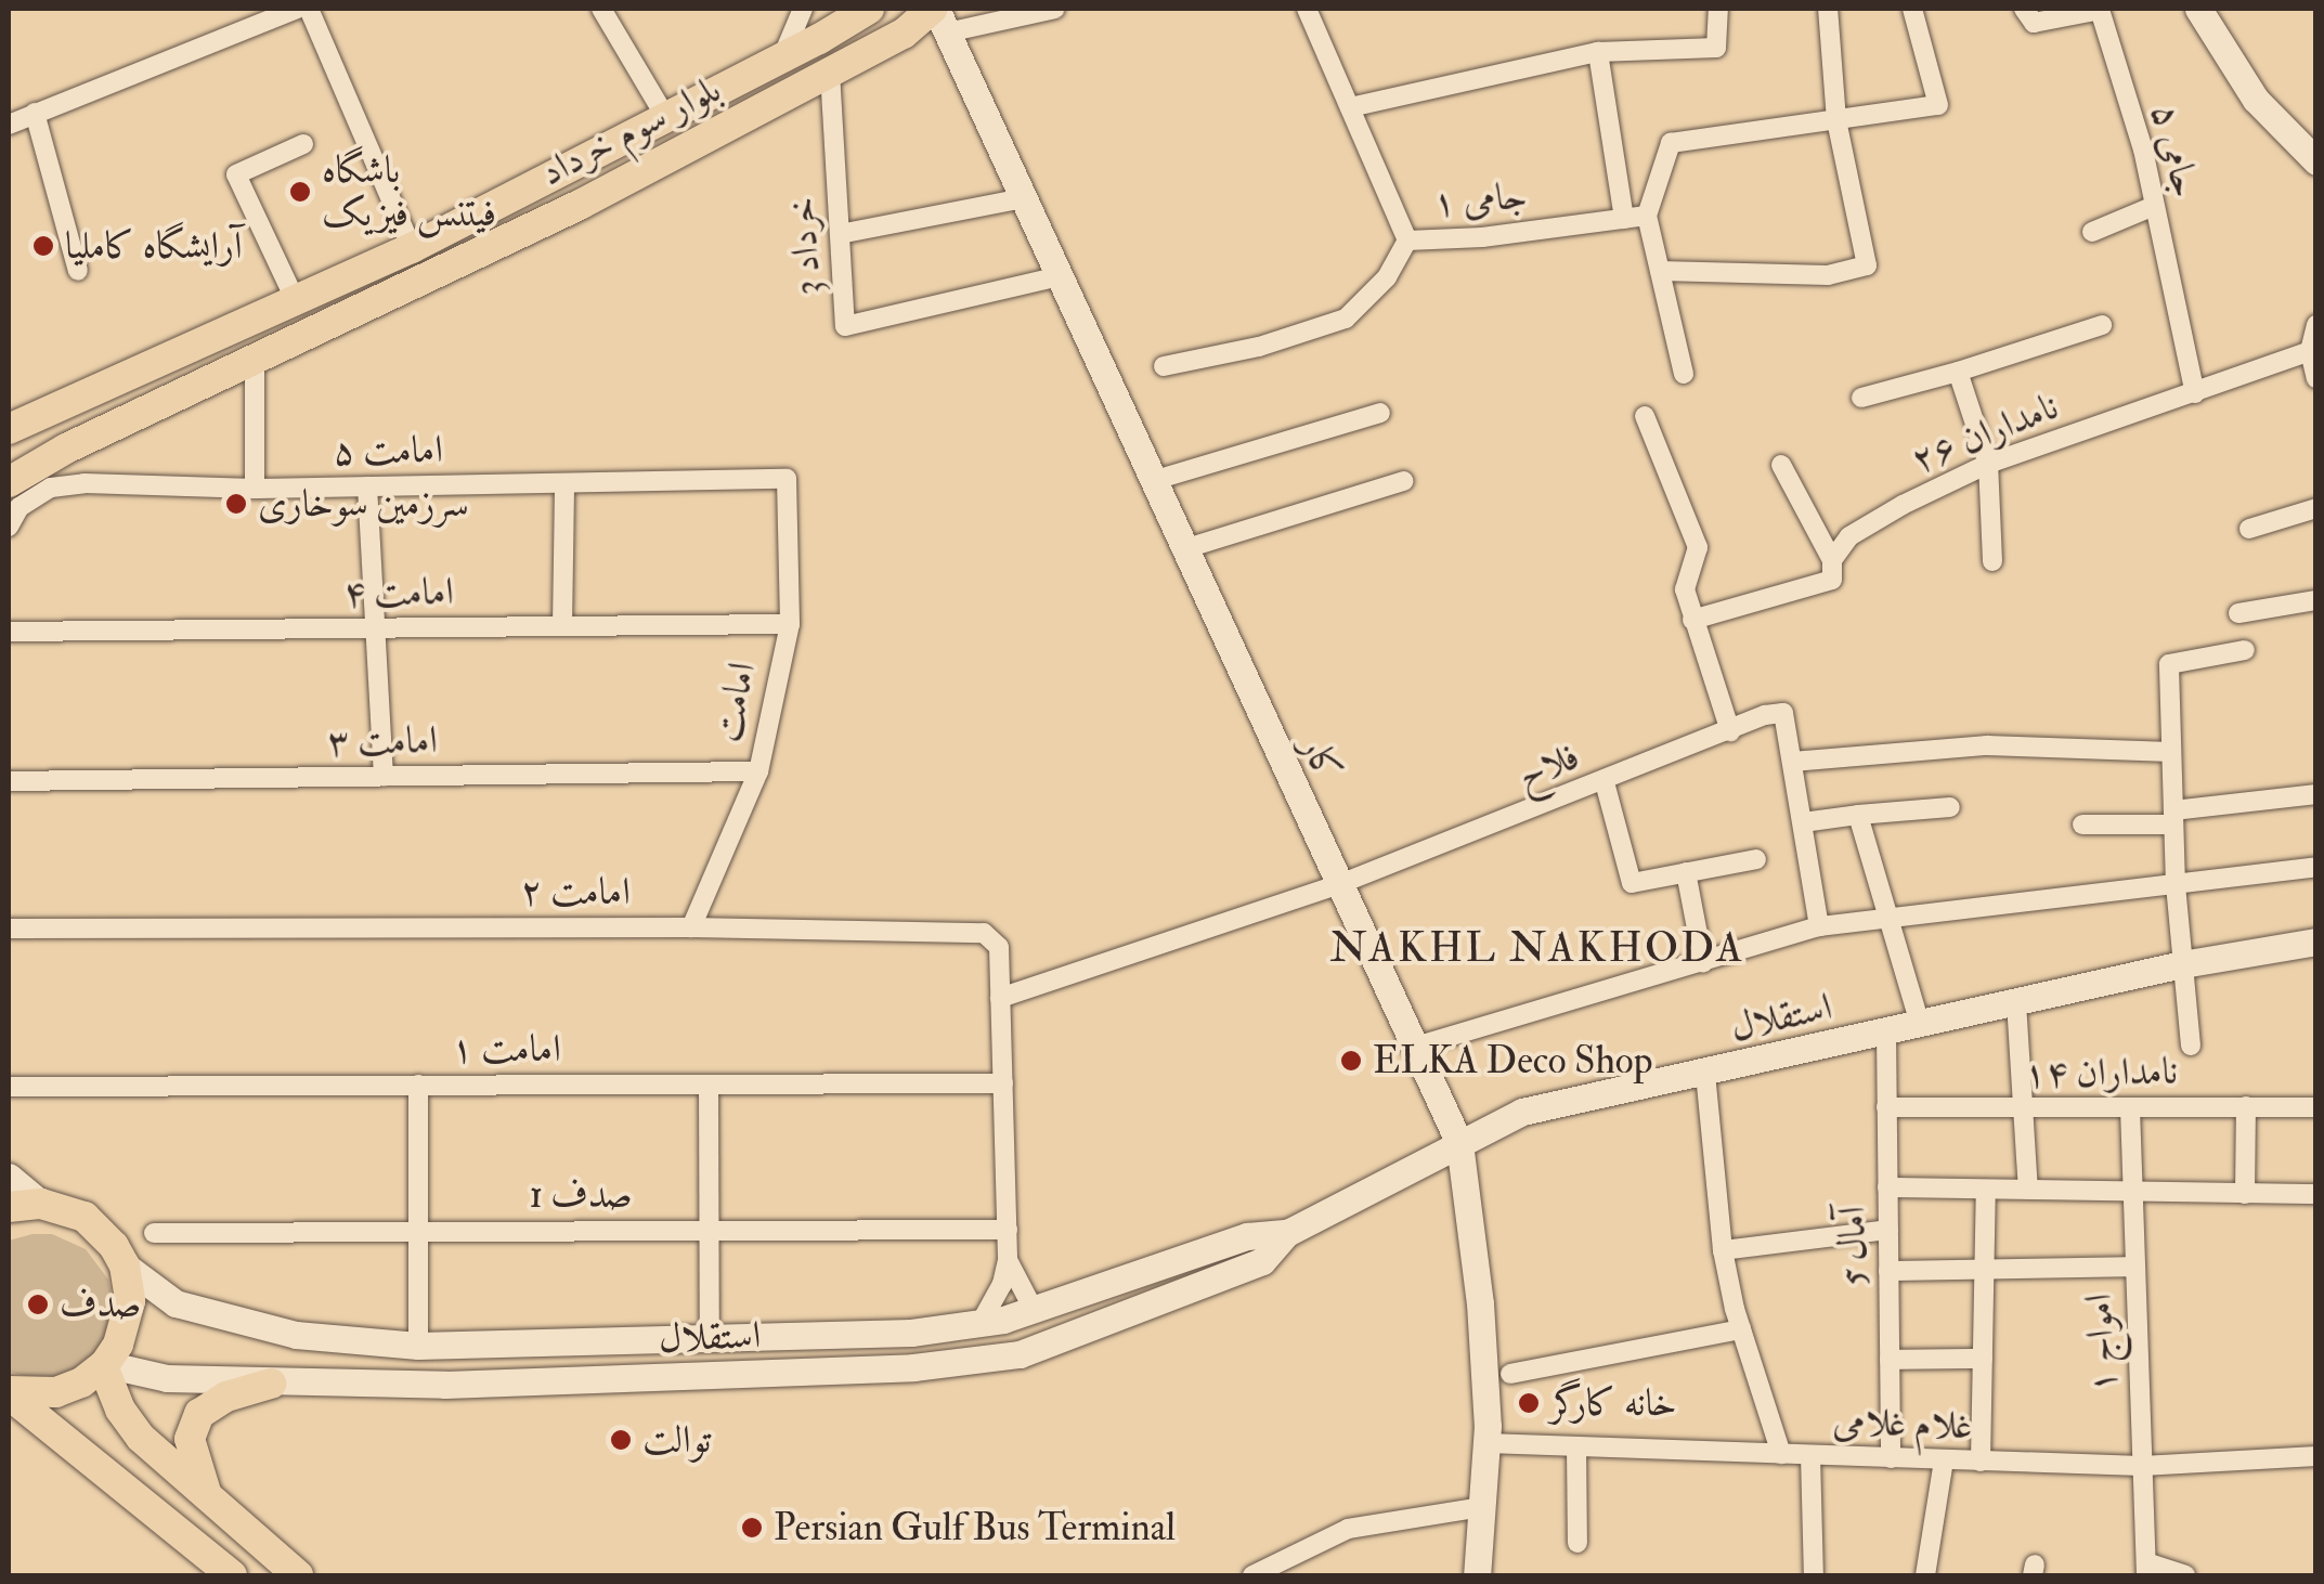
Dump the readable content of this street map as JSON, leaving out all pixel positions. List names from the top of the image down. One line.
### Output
{"streets":{"main road":["بلوار سوم خرداد"],"street":["جامی ۵","جامی ۱","خرداد 3","نامداران ۲۶","امامت ۵","امامت ۴","امامت","امامت ۳","کار","فلاح","امامت ۲","استقلال","امامت ۱","نامداران ۱۴","صدف 1","آمال 5","امواج ۱","غلام غلامی"]},"crossings":[["بلوار سوم خرداد","خرداد 3"],["بلوار سوم خرداد","کار"],["جامی ۵","نامداران ۲۶"],["خرداد 3","کار"],["امامت ۵","امامت"],["امامت ۴","امامت"],["امامت","امامت ۳"],["امامت","امامت ۲"],["کار","فلاح"],["کار","استقلال"],["کار","غلام غلامی"],["فلاح","امامت ۲"],["امامت ۲","امامت ۱"],["امامت ۲","صدف 1"],["استقلال","آمال 5"],["نامداران ۱۴","آمال 5"],["نامداران ۱۴","امواج ۱"],["آمال 5","غلام غلامی"],["امواج ۱","غلام غلامی"]],"districts":["NAKHL NAKHODA"],"places":["باشگاه فیتنس فیزیک","آرایشگاه کاملیا","سرزمین سوخاری","ELKA Deco Shop","صدف","خانه کارگر","توالت","Persian Gulf Bus Terminal"]}
